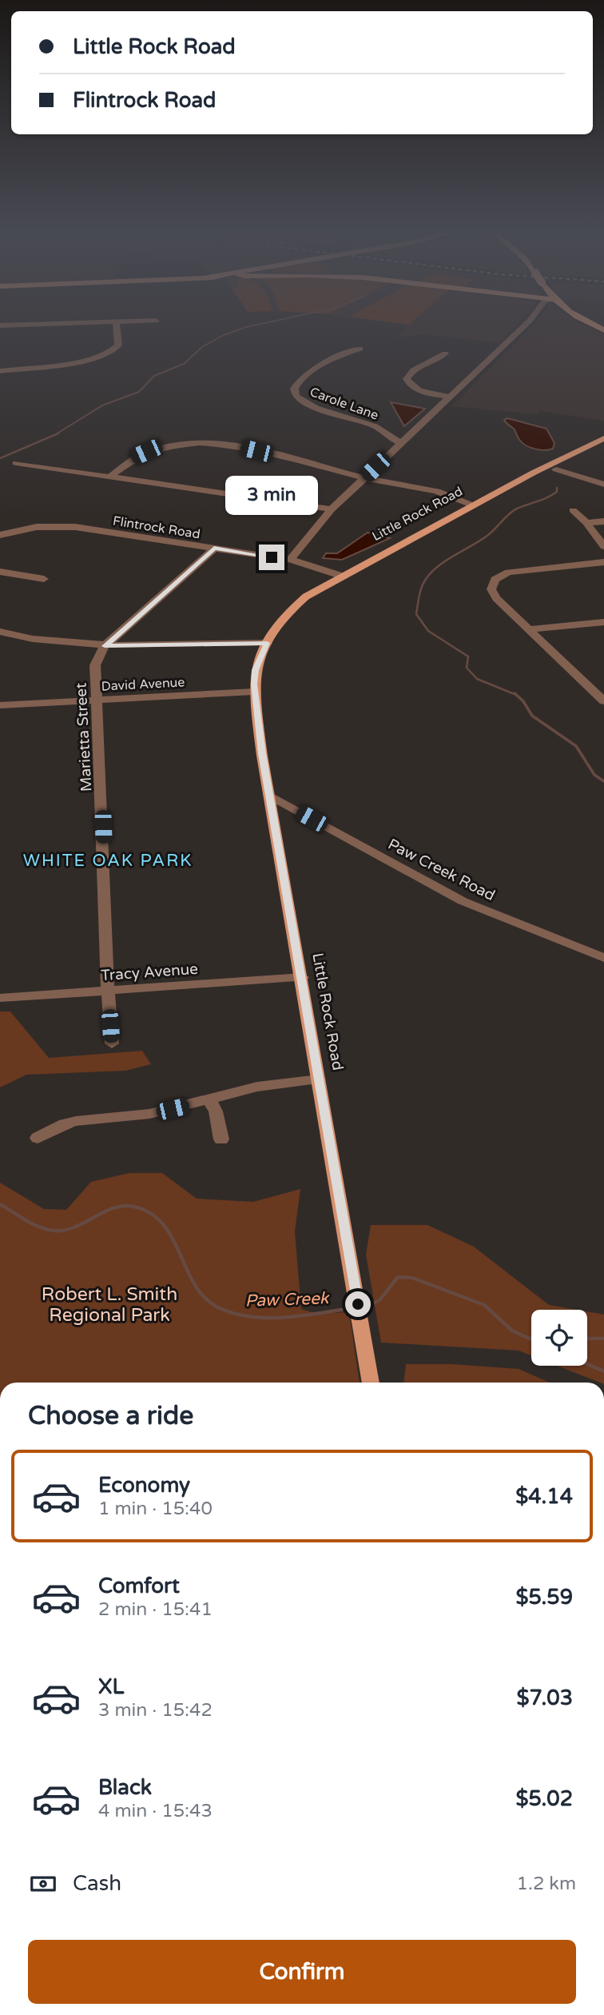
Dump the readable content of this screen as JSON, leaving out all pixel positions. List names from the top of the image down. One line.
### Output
{"streets":{"main road":["Little Rock Road"],"street":["Carole Lane","Flintrock Road","David Avenue","Marietta Street","Paw Creek Road","Tracy Avenue"]},"crossings":[["Little Rock Road","Flintrock Road"],["Little Rock Road","David Avenue"],["Little Rock Road","Paw Creek Road"],["Little Rock Road","Tracy Avenue"],["Flintrock Road","Marietta Street"],["David Avenue","Marietta Street"],["Marietta Street","Tracy Avenue"]],"districts":["WHITE OAK PARK"],"water":["Paw Creek"],"parks":["Robert L. Smith Regional Park"],"page":{"banner":["Little Rock Road","Flintrock Road"],"bubble":"3 min","heading":"Choose a ride","list":[{"name":"Economy","note":"1 min · 15:40","value":"$4.14"},{"name":"Comfort","note":"2 min · 15:41","value":"$5.59"},{"name":"XL","note":"3 min · 15:42","value":"$7.03"},{"name":"Black","note":"4 min · 15:43","value":"$5.02"}],"pay":["Cash","1.2 km"],"buttons":"Confirm"}}
